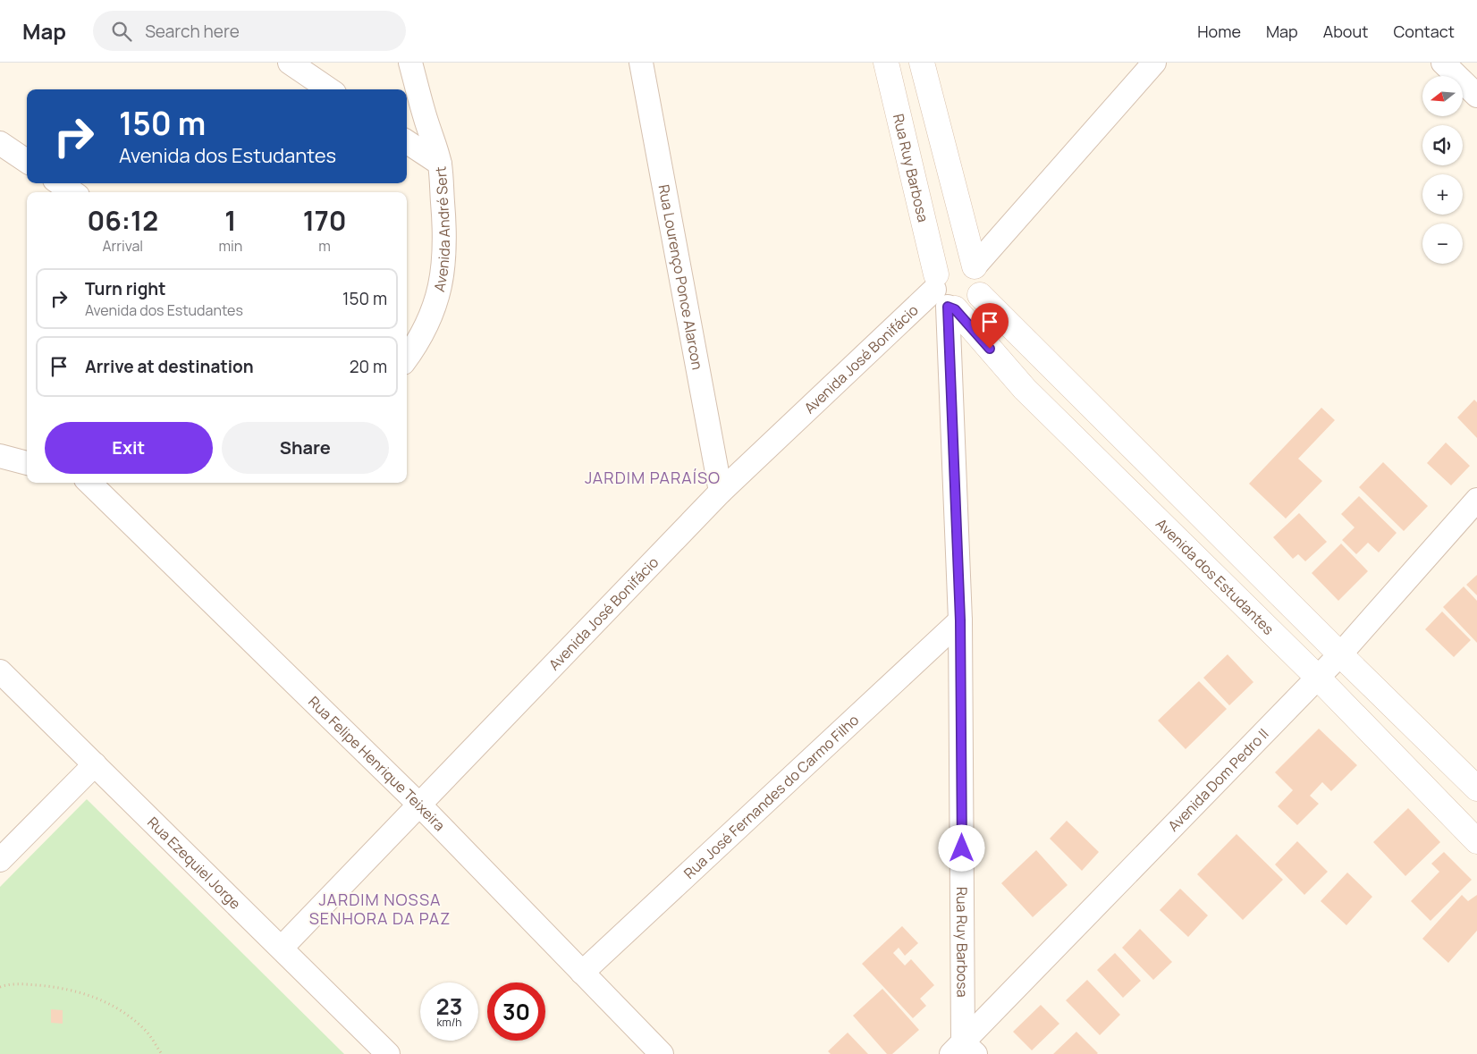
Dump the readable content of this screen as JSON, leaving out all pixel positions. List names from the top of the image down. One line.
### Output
{"streets":{"street":["Rua Ruy Barbosa","Avenida André Sert","Rua Lourenço Ponce Alarcon","Avenida José Bonifácio","Avenida dos Estudantes","Rua Felipe Henrique Teixeira","Avenida Dom Pedro II","Rua José Fernandes do Carmo Filho","Rua Ezequiel Jorge"]},"crossings":[["Rua Ruy Barbosa","Avenida José Bonifácio"],["Rua Ruy Barbosa","Avenida dos Estudantes"],["Rua Ruy Barbosa","Avenida Dom Pedro II"],["Rua Ruy Barbosa","Rua José Fernandes do Carmo Filho"],["Rua Lourenço Ponce Alarcon","Avenida José Bonifácio"],["Avenida José Bonifácio","Avenida dos Estudantes"],["Avenida José Bonifácio","Rua Felipe Henrique Teixeira"],["Avenida José Bonifácio","Rua Ezequiel Jorge"],["Avenida dos Estudantes","Avenida Dom Pedro II"],["Rua Felipe Henrique Teixeira","Rua José Fernandes do Carmo Filho"]],"districts":["JARDIM PARAÍSO","JARDIM NOSSA SENHORA DA PAZ"],"north":"left","page":{"header":"Map","search":"Search here","nav":["Home","Map","About","Contact"],"map_buttons":["+","−"],"turn":["150 m","Avenida dos Estudantes"],"eta":["06:12","Arrival","1","min","170","m"],"list":[{"name":"Turn right","note":"Avenida dos Estudantes","value":"150 m"},{"name":"Arrive at destination","value":"20 m"}],"buttons":["Exit","Share"],"speed":"23 km/h","limit":"30"}}
